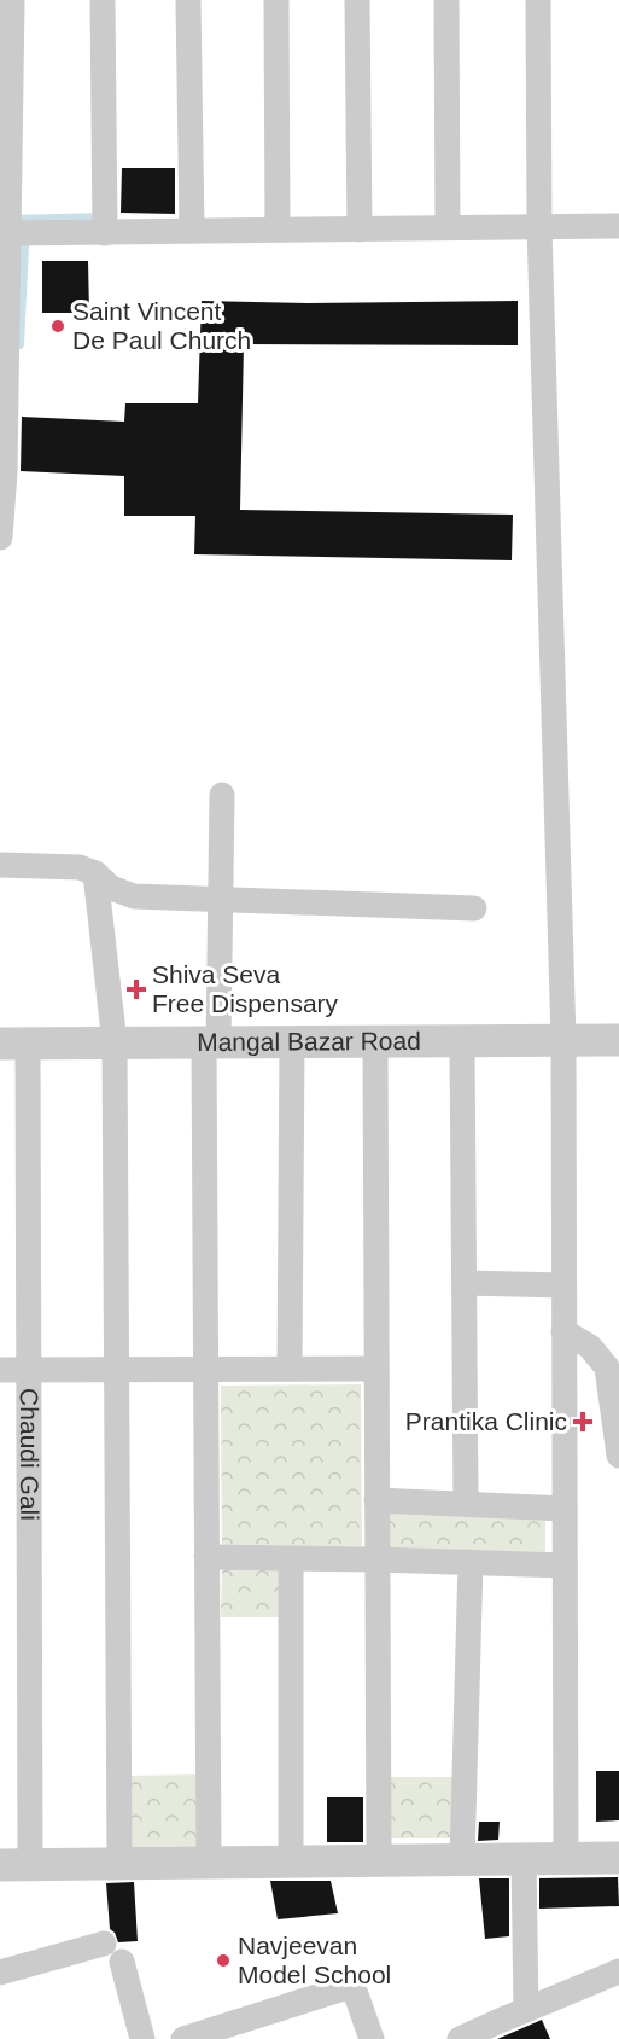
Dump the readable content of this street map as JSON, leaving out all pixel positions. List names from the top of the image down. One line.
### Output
{"streets":{"street":["Mangal Bazar Road","Chaudi Gali"]},"crossings":[["Mangal Bazar Road","Chaudi Gali"]],"places":{"other":["Saint Vincent De Paul Church","Navjeevan Model School"],"health":["Shiva Seva Free Dispensary","Prantika Clinic"]}}
